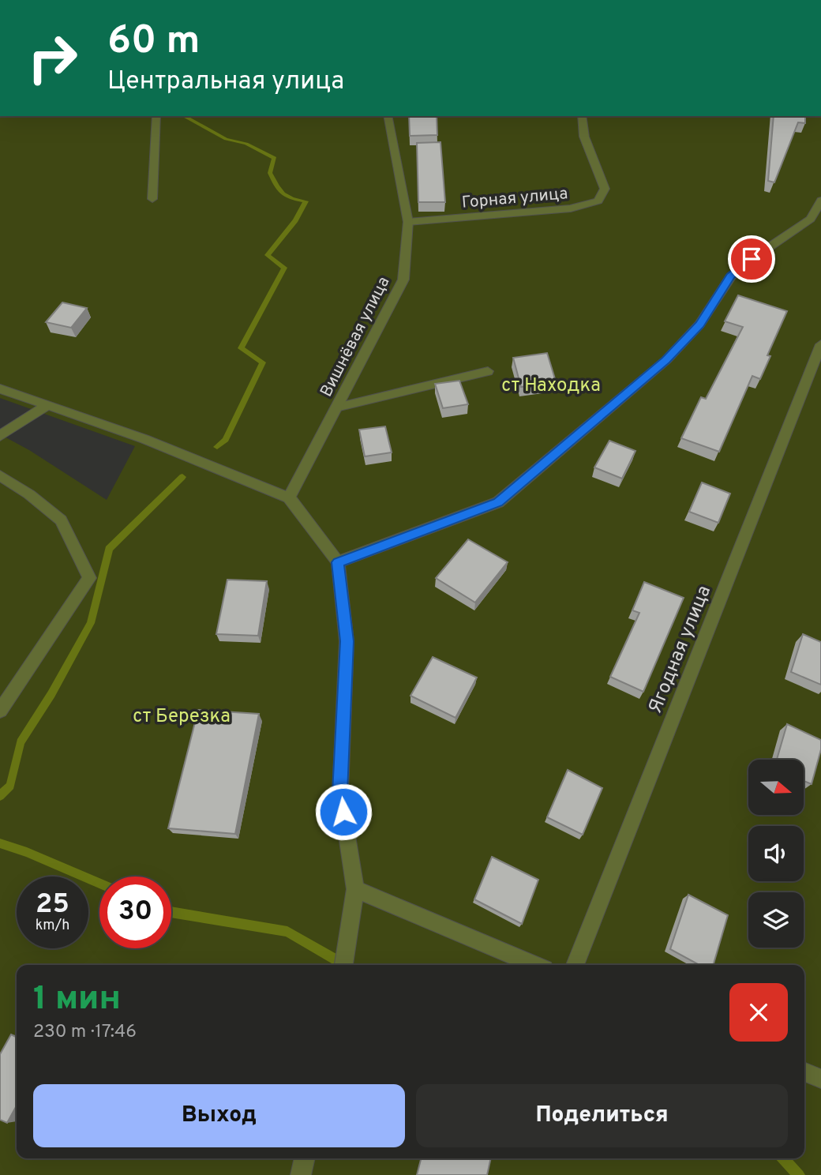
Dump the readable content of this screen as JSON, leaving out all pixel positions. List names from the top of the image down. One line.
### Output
{"streets":{"street":["Горная улица","Вишнёвая улица","Ягодная улица"]},"crossings":[["Горная улица","Вишнёвая улица"]],"parks":["ст Находка","ст Березка"],"north":"right","page":{"turn":["60 m","Центральная улица"],"speed":"25 km/h","limit":"30","heading":["1 мин","230 m · 17:46"],"buttons":["Выход","Поделиться"]}}
